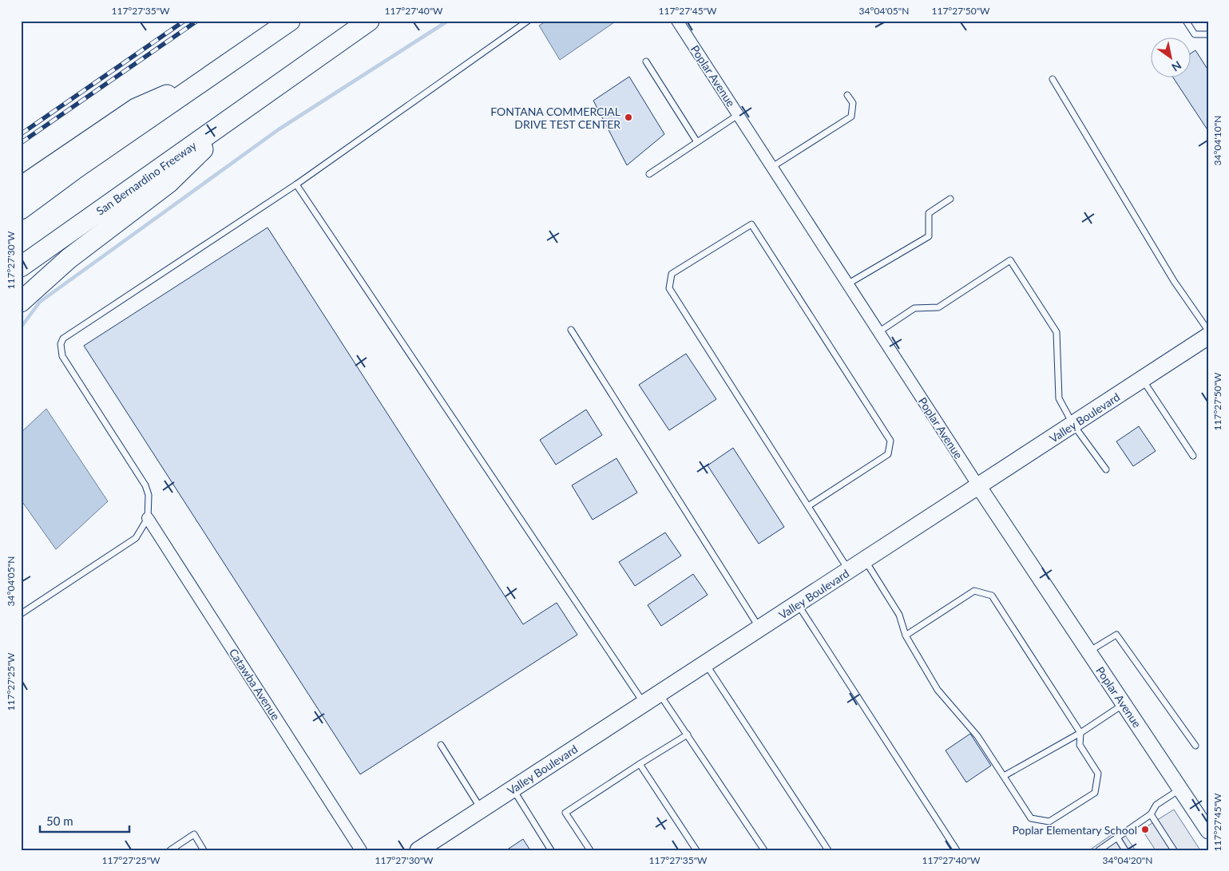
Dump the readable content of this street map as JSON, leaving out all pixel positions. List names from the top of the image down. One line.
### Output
{"streets":{"highway":["San Bernardino Freeway"],"main road":["Valley Boulevard"],"street":["Poplar Avenue","Catawba Avenue"]},"crossings":[["Poplar Avenue","Valley Boulevard"]],"places":["FONTANA COMMERCIAL DRIVE TEST CENTER","Poplar Elementary School"],"scale_bar":"50 m","north":"bottom right","coordinates":["117°27'35\"W","117°27'40\"W","117°27'45\"W","34°04'05\"N","117°27'50\"W","34°04'10\"N","117°27'30\"W","117°27'25\"W","34°04'20\"N"]}
